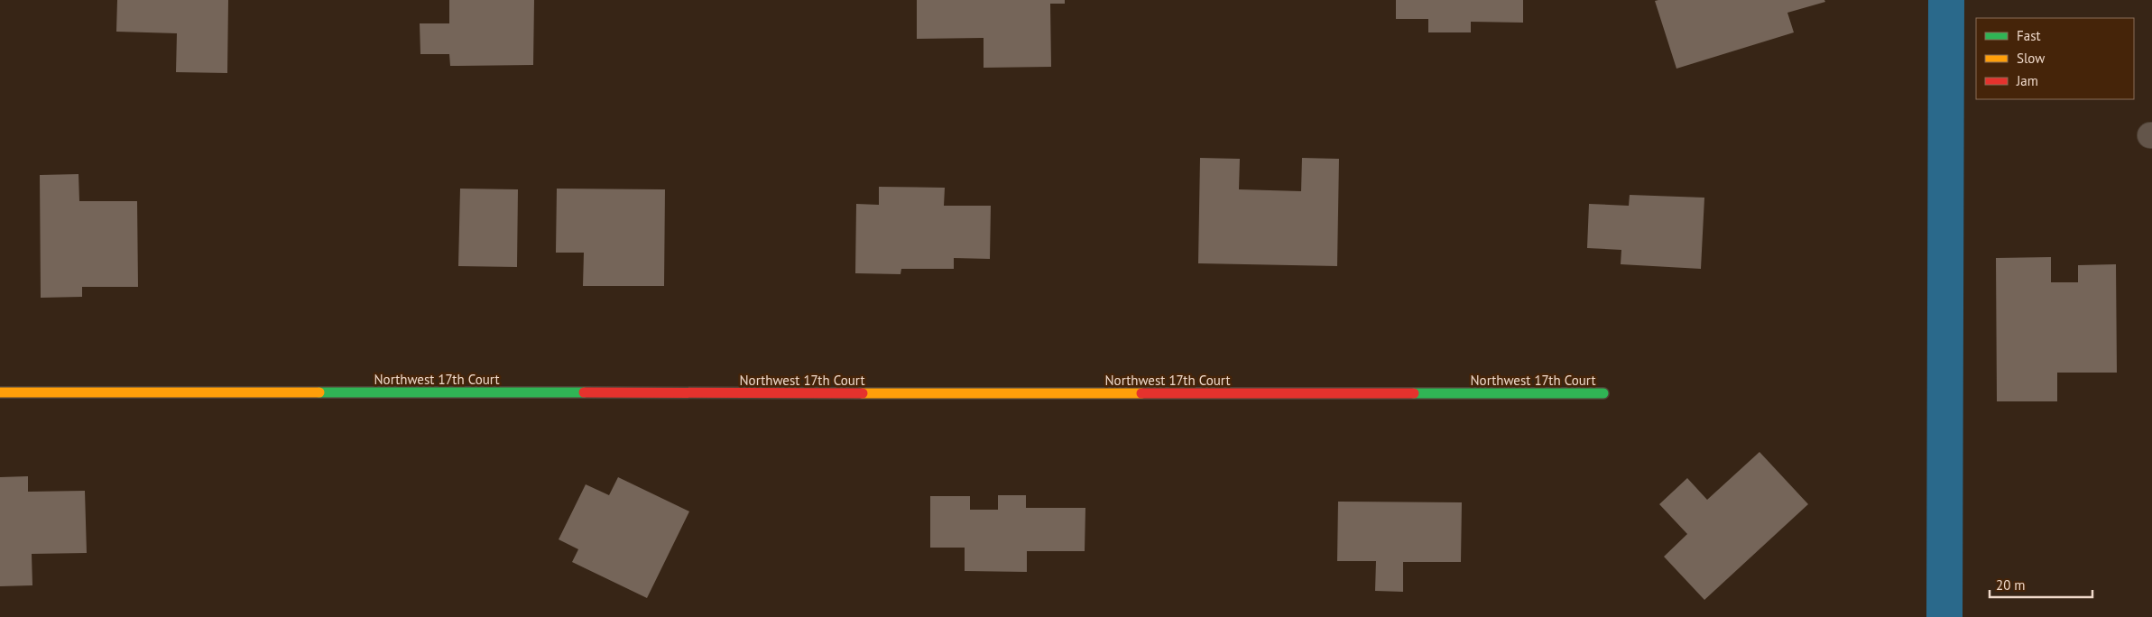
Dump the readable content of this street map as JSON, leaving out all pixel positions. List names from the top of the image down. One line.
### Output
{"streets":{"street":["Northwest 17th Court"]},"legend":["Fast","Slow","Jam"],"scale_bar":"20 m"}
